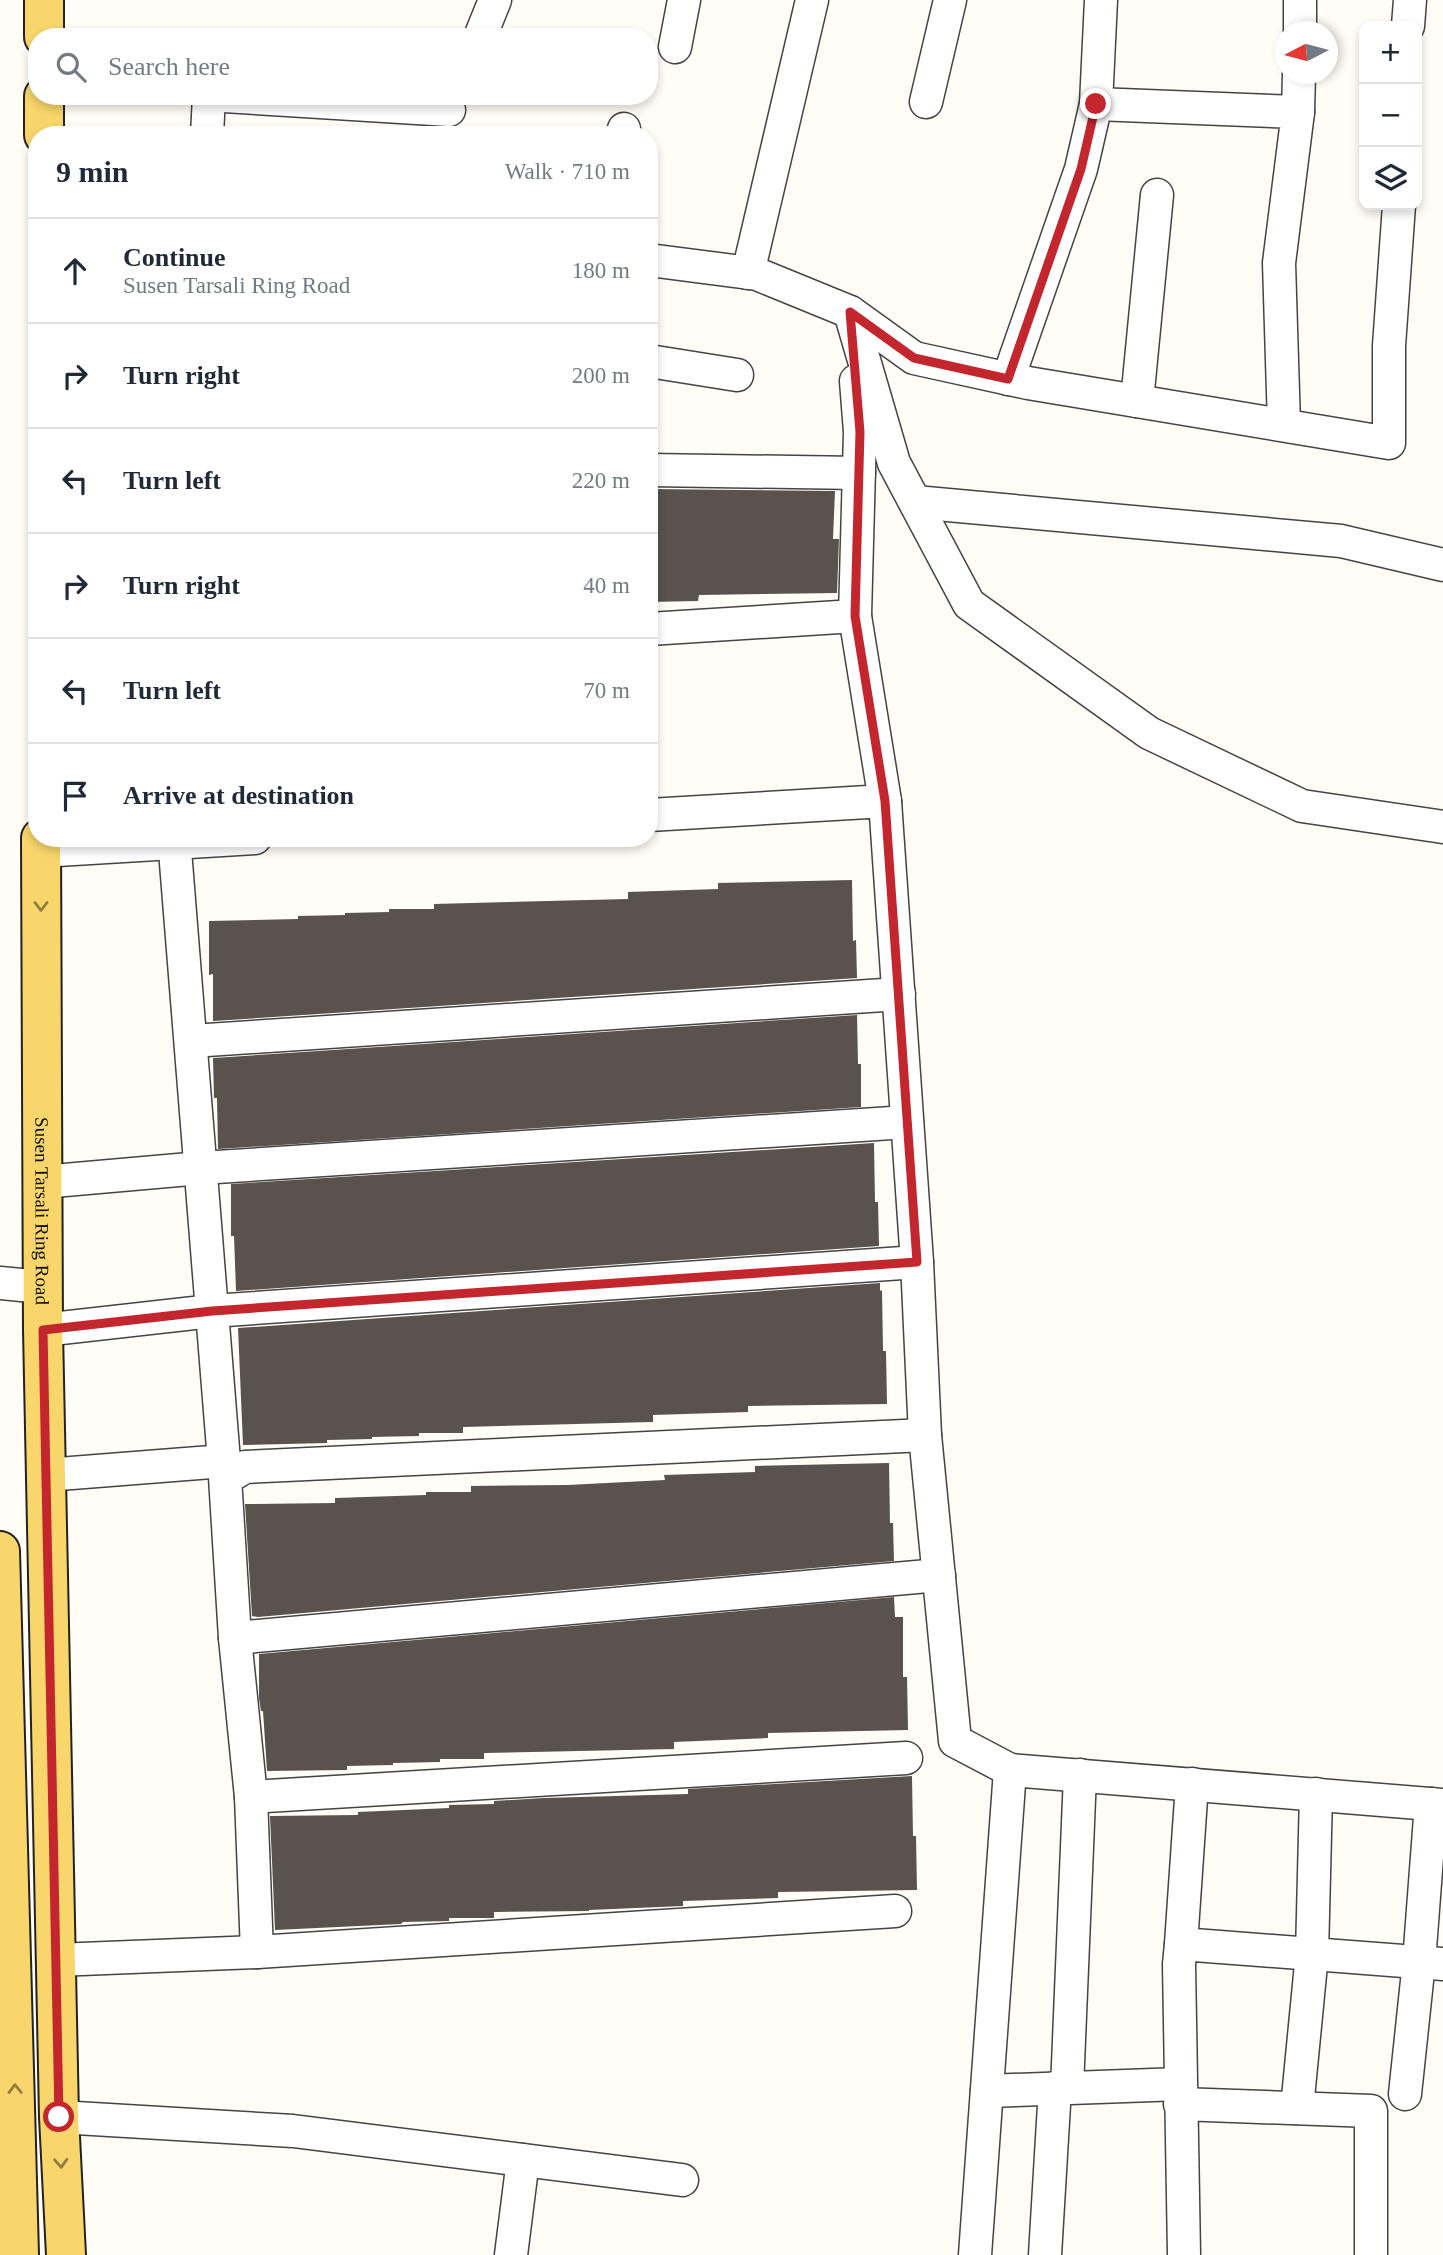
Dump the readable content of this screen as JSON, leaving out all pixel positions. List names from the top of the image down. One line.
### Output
{"streets":{"main road":["Susen Tarsali Ring Road"]},"north":"left","page":{"map_buttons":["+","−"],"search":"Search here","heading":["9 min","Walk · 710 m"],"list":[["Continue","Susen Tarsali Ring Road","180 m"],["Turn right","200 m"],["Turn left","220 m"],["Turn right","40 m"],["Turn left","70 m"],"Arrive at destination"]}}
